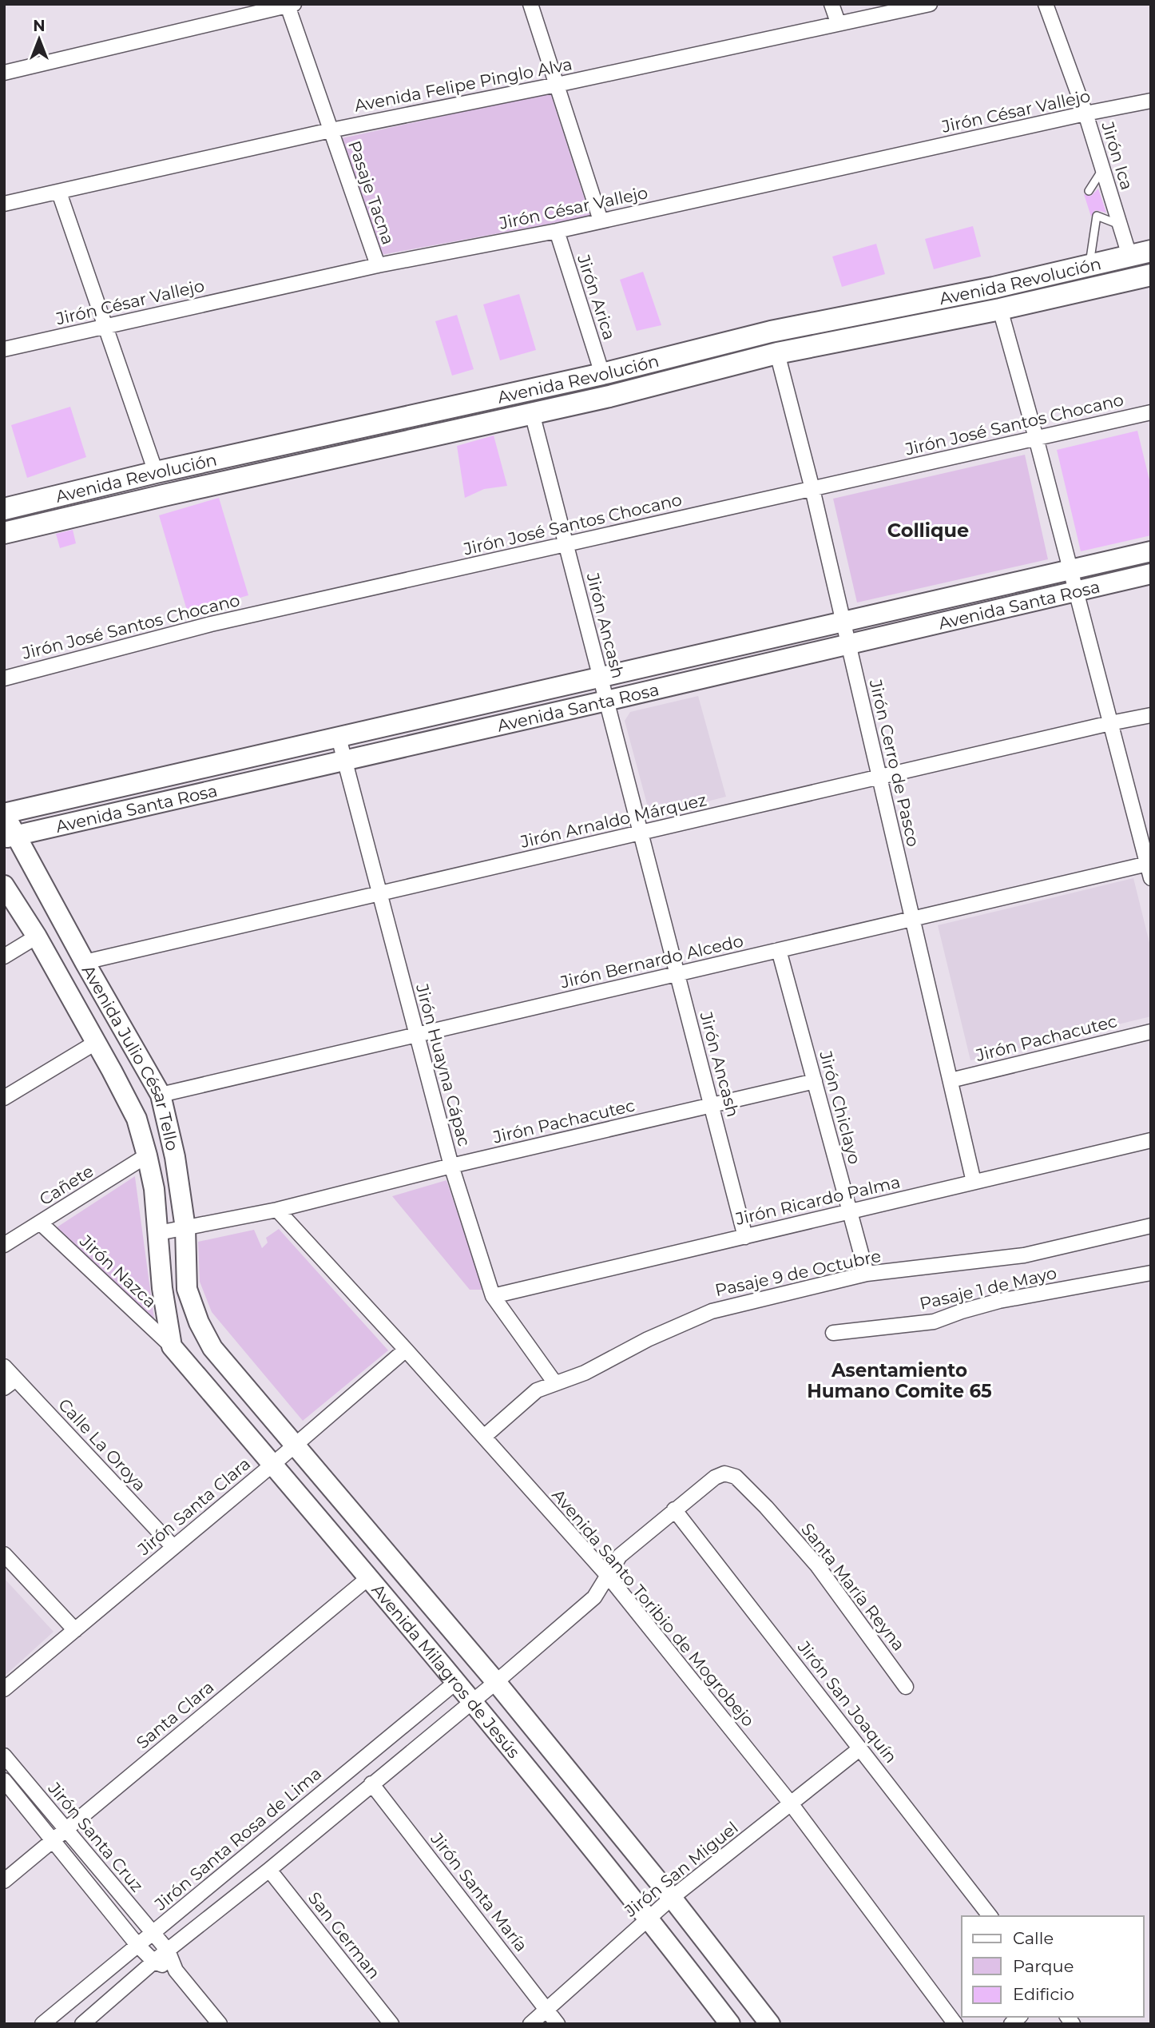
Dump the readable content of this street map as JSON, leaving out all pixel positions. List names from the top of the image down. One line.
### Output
{"streets":{"main road":["Avenida Revolución"],"street":["Avenida Felipe Pinglo Alva","Jirón César Vallejo","Jirón Ica","Pasaje Tacna","Jirón Arica","Jirón José Santos Chocano","Avenida Santa Rosa","Jirón Ancash","Jirón Cerro de Pasco","Jirón Arnaldo Márquez","Jirón Bernardo Alcedo","Jirón Pachacutec","Avenida Julio César Tello","Jirón Huayna Cápac","Jirón Chiclayo","Cañete","Jirón Ricardo Palma","Jirón Nazca","Pasaje 9 de Octubre","Pasaje 1 de Mayo","Calle La Oroya","Jirón Santa Clara","Santa María Reyna","Avenida Santo Toribio de Mogrobejo","Avenida Milagros de Jesús","Jirón San Joaquín","Santa Clara","Jirón Santa Cruz","Jirón Santa Rosa de Lima","Jirón San Miguel","Jirón Santa María","San German"]},"crossings":[["Avenida Felipe Pinglo Alva","Pasaje Tacna"],["Jirón César Vallejo","Jirón Ica"],["Jirón César Vallejo","Pasaje Tacna"],["Jirón César Vallejo","Jirón Arica"],["Jirón Ica","Avenida Revolución"],["Avenida Revolución","Jirón Arica"],["Avenida Revolución","Jirón Ancash"],["Avenida Revolución","Jirón Cerro de Pasco"],["Jirón José Santos Chocano","Jirón Ancash"],["Jirón José Santos Chocano","Jirón Cerro de Pasco"],["Avenida Santa Rosa","Jirón Ancash"],["Avenida Santa Rosa","Jirón Cerro de Pasco"],["Avenida Santa Rosa","Avenida Julio César Tello"],["Avenida Santa Rosa","Jirón Huayna Cápac"],["Jirón Ancash","Jirón Arnaldo Márquez"],["Jirón Ancash","Jirón Bernardo Alcedo"],["Jirón Ancash","Jirón Pachacutec"],["Jirón Ancash","Jirón Ricardo Palma"],["Jirón Cerro de Pasco","Jirón Arnaldo Márquez"],["Jirón Cerro de Pasco","Jirón Bernardo Alcedo"],["Jirón Cerro de Pasco","Jirón Pachacutec"],["Jirón Cerro de Pasco","Jirón Ricardo Palma"],["Jirón Arnaldo Márquez","Avenida Julio César Tello"],["Jirón Arnaldo Márquez","Jirón Huayna Cápac"],["Jirón Bernardo Alcedo","Avenida Julio César Tello"],["Jirón Bernardo Alcedo","Jirón Huayna Cápac"],["Jirón Bernardo Alcedo","Jirón Chiclayo"],["Jirón Pachacutec","Avenida Julio César Tello"],["Jirón Pachacutec","Jirón Huayna Cápac"],["Jirón Pachacutec","Jirón Chiclayo"],["Jirón Pachacutec","Avenida Santo Toribio de Mogrobejo"],["Avenida Julio César Tello","Cañete"],["Avenida Julio César Tello","Avenida Milagros de Jesús"],["Jirón Huayna Cápac","Jirón Ricardo Palma"],["Jirón Huayna Cápac","Pasaje 9 de Octubre"],["Jirón Chiclayo","Jirón Ricardo Palma"],["Jirón Chiclayo","Pasaje 9 de Octubre"],["Cañete","Jirón Nazca"],["Jirón Nazca","Avenida Milagros de Jesús"],["Pasaje 9 de Octubre","Avenida Santo Toribio de Mogrobejo"],["Calle La Oroya","Jirón Santa Clara"],["Jirón Santa Clara","Avenida Santo Toribio de Mogrobejo"],["Jirón Santa Clara","Avenida Milagros de Jesús"],["Santa María Reyna","Avenida Santo Toribio de Mogrobejo"],["Santa María Reyna","Avenida Milagros de Jesús"],["Santa María Reyna","Jirón San Joaquín"],["Avenida Santo Toribio de Mogrobejo","Jirón San Miguel"],["Avenida Milagros de Jesús","Santa Clara"],["Avenida Milagros de Jesús","Jirón Santa Rosa de Lima"],["Avenida Milagros de Jesús","Jirón San Miguel"],["Jirón San Joaquín","Jirón San Miguel"],["Santa Clara","Jirón Santa Cruz"],["Jirón Santa Cruz","Jirón Santa Rosa de Lima"],["Jirón San Miguel","Jirón Santa María"]],"districts":["Collique","Asentamiento Humano Comite 65"],"legend":["Calle","Parque","Edificio"],"north":"top"}
